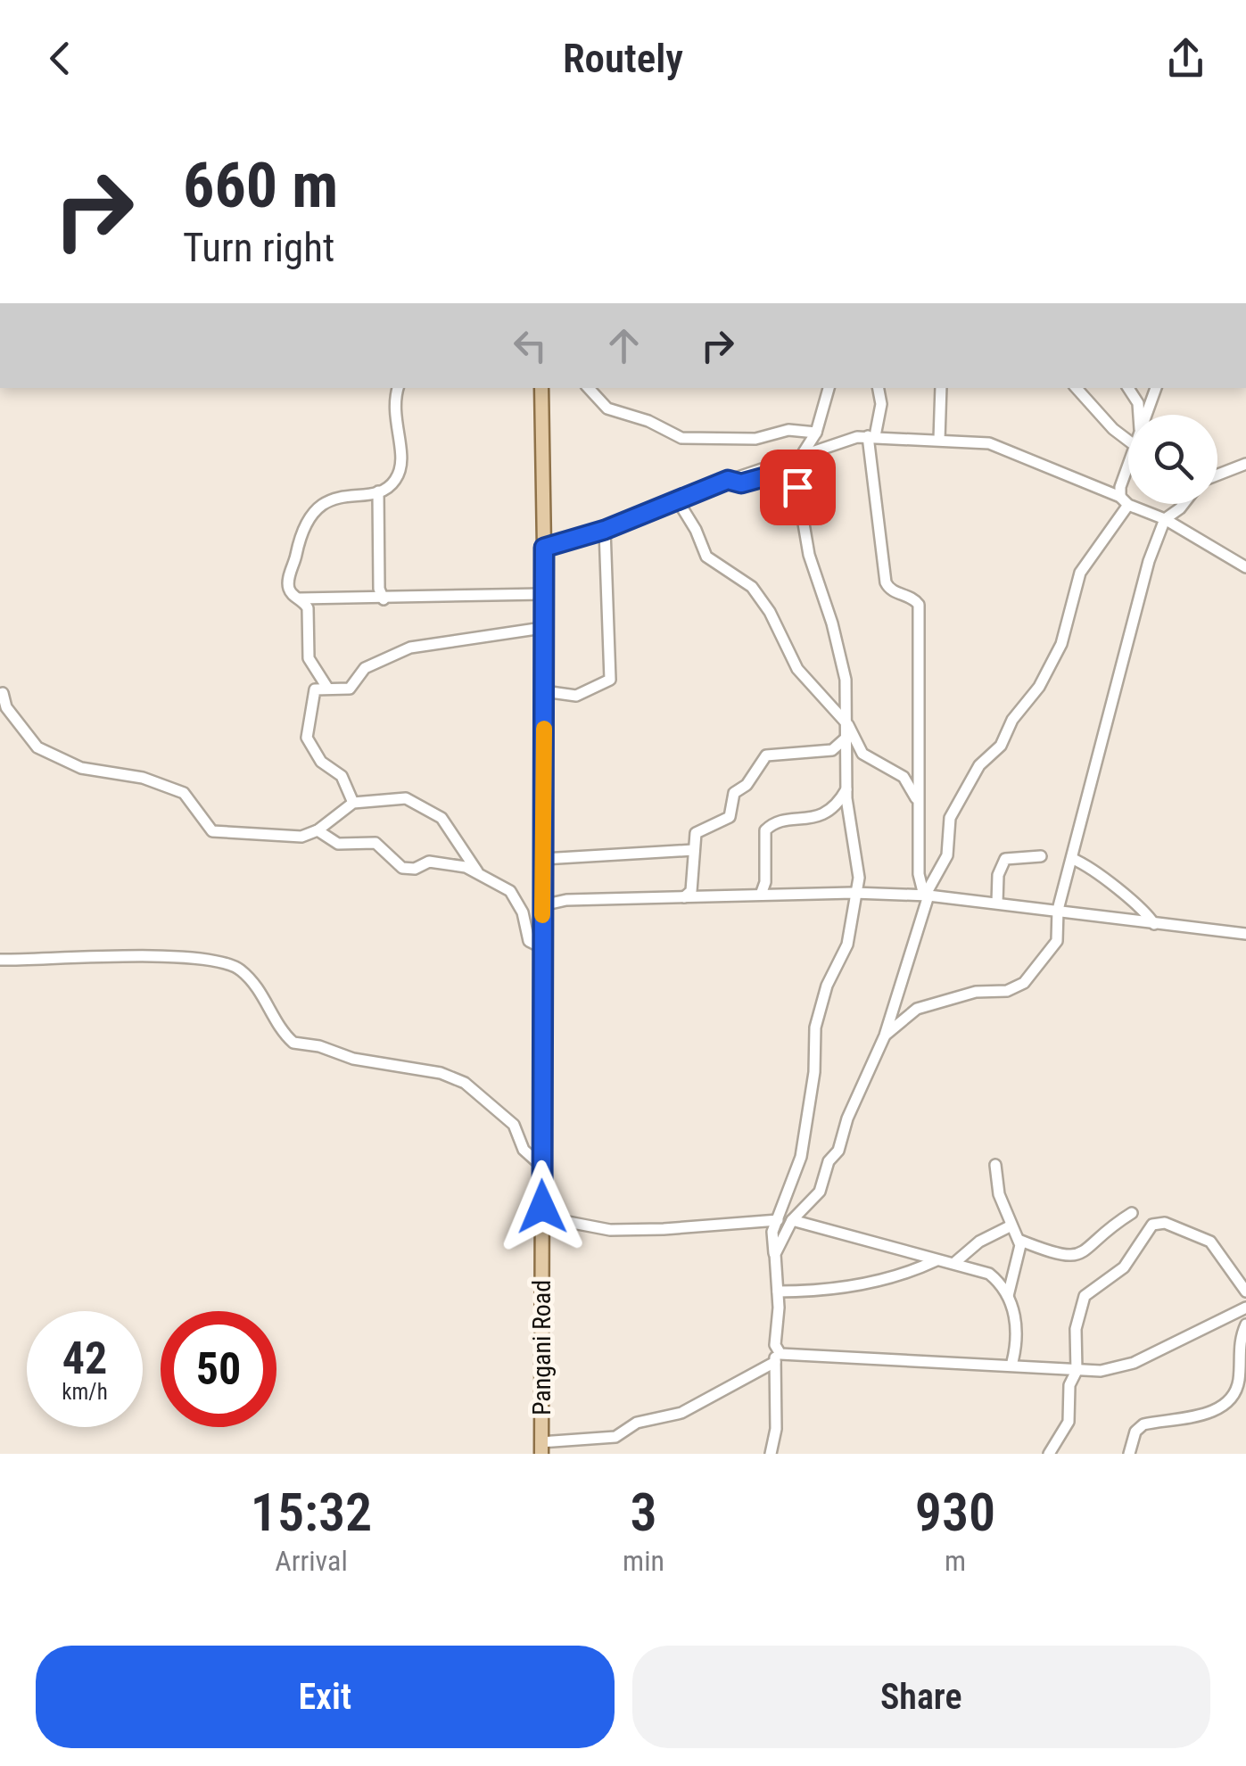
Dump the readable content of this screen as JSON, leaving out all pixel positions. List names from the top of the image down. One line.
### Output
{"streets":{"main road":["Pangani Road"]},"page":{"header":"Routely","turn":["660 m","Turn right"],"speed":"42 km/h","limit":"50","eta":["15:32","Arrival","3","min","930","m"],"buttons":["Exit","Share"]}}
